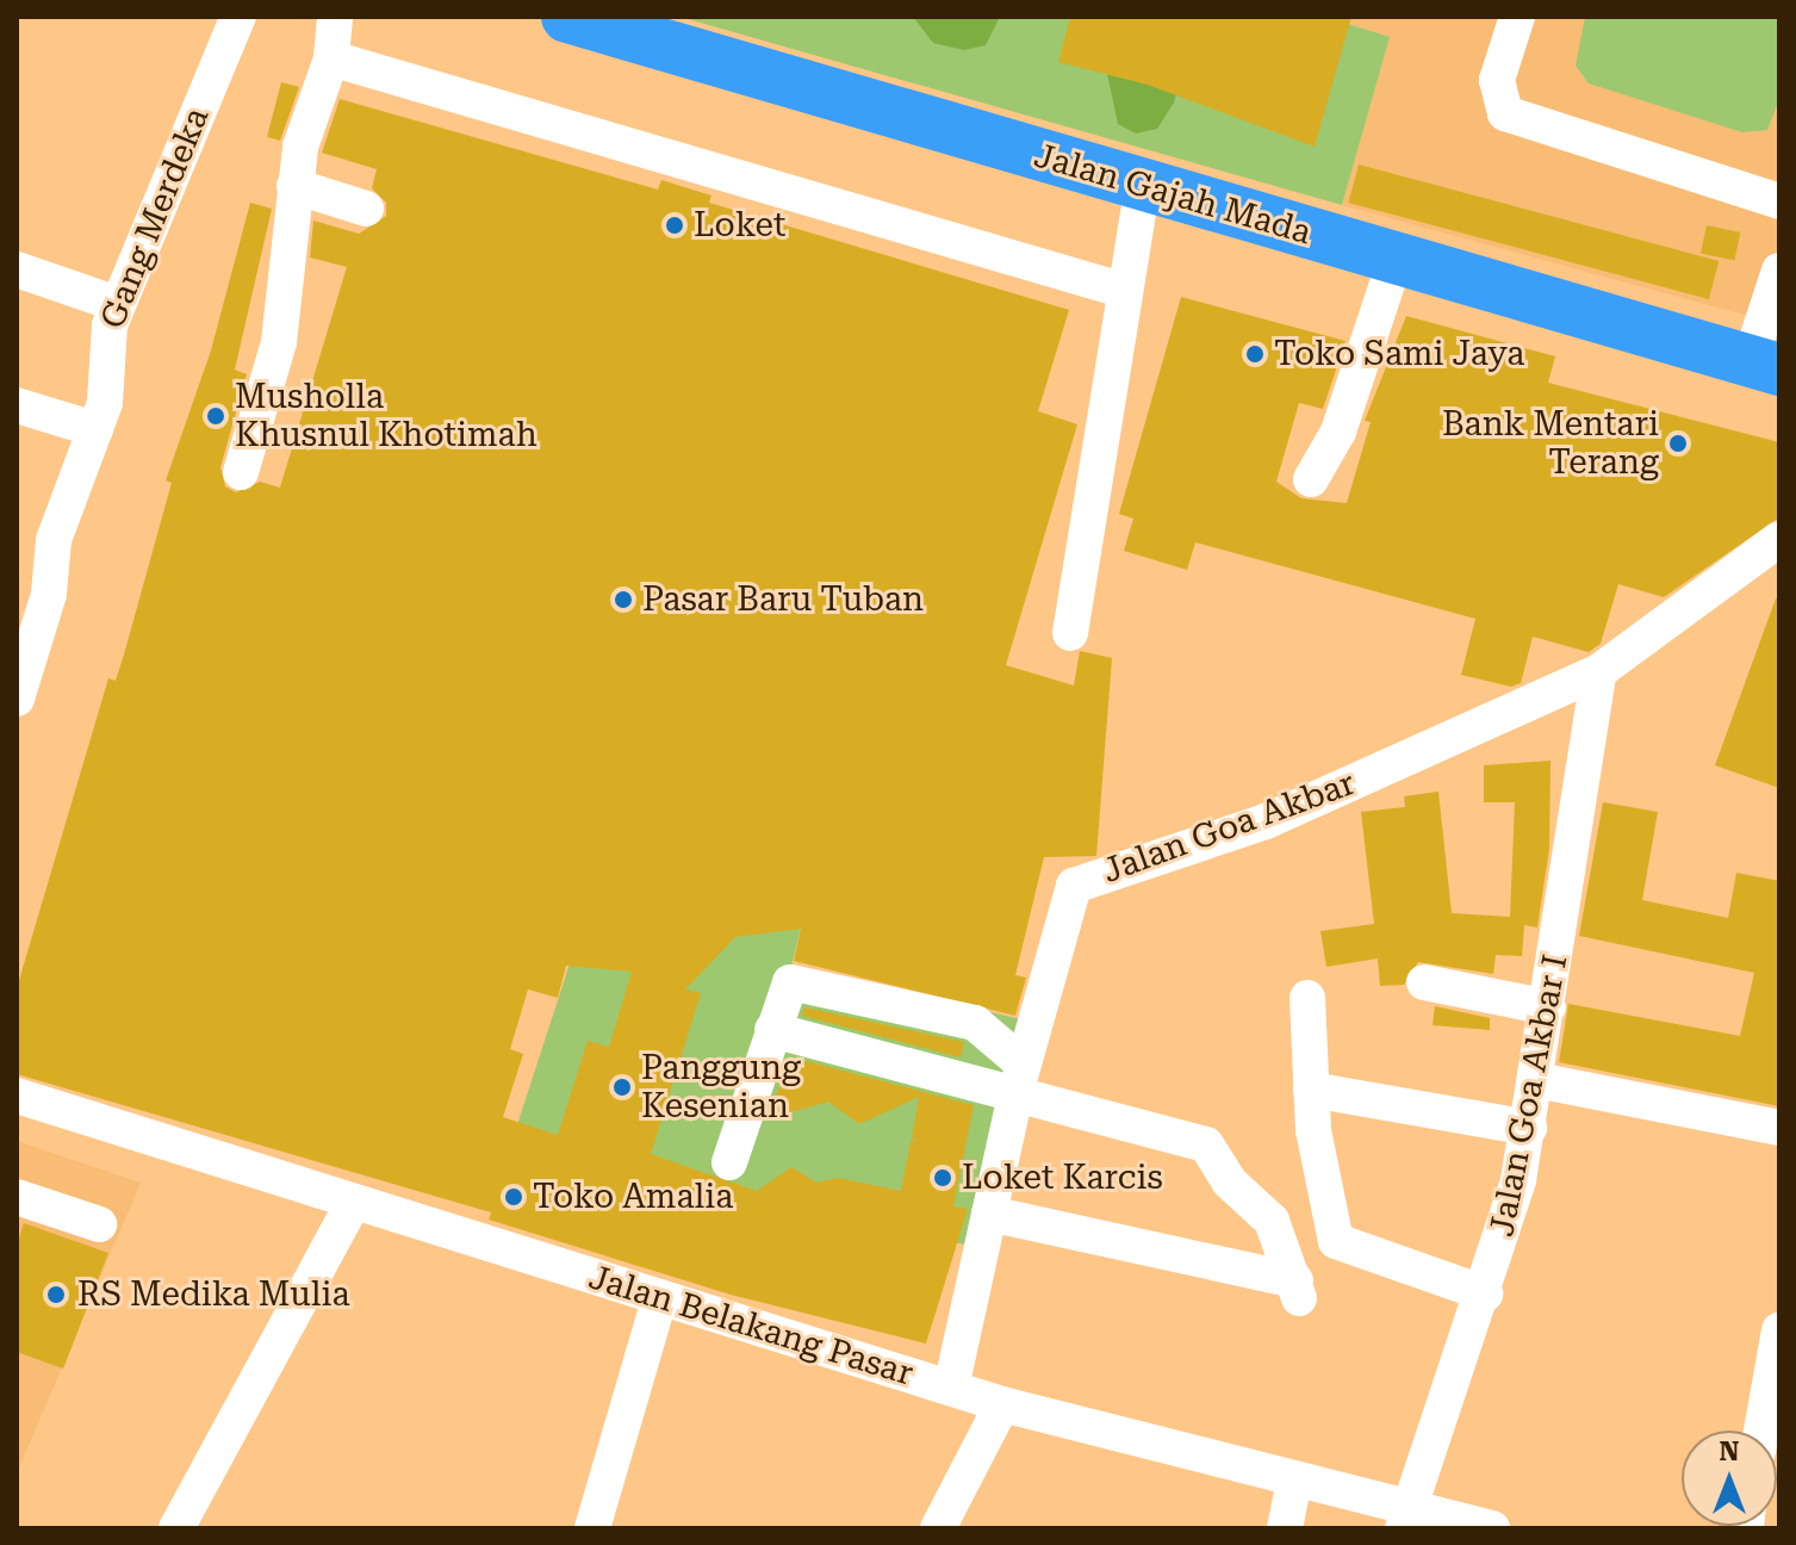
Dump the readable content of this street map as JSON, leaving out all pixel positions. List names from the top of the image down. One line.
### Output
{"streets":{"highway":["Jalan Gajah Mada"],"street":["Gang Merdeka","Jalan Goa Akbar","Jalan Goa Akbar I","Jalan Belakang Pasar"]},"crossings":[["Jalan Goa Akbar","Jalan Goa Akbar I"],["Jalan Goa Akbar","Jalan Belakang Pasar"],["Jalan Goa Akbar I","Jalan Belakang Pasar"]],"places":["Loket","Toko Sami Jaya","Musholla Khusnul Khotimah","Bank Mentari Terang","Pasar Baru Tuban","Panggung Kesenian","Loket Karcis","Toko Amalia","RS Medika Mulia"],"north":"top"}
